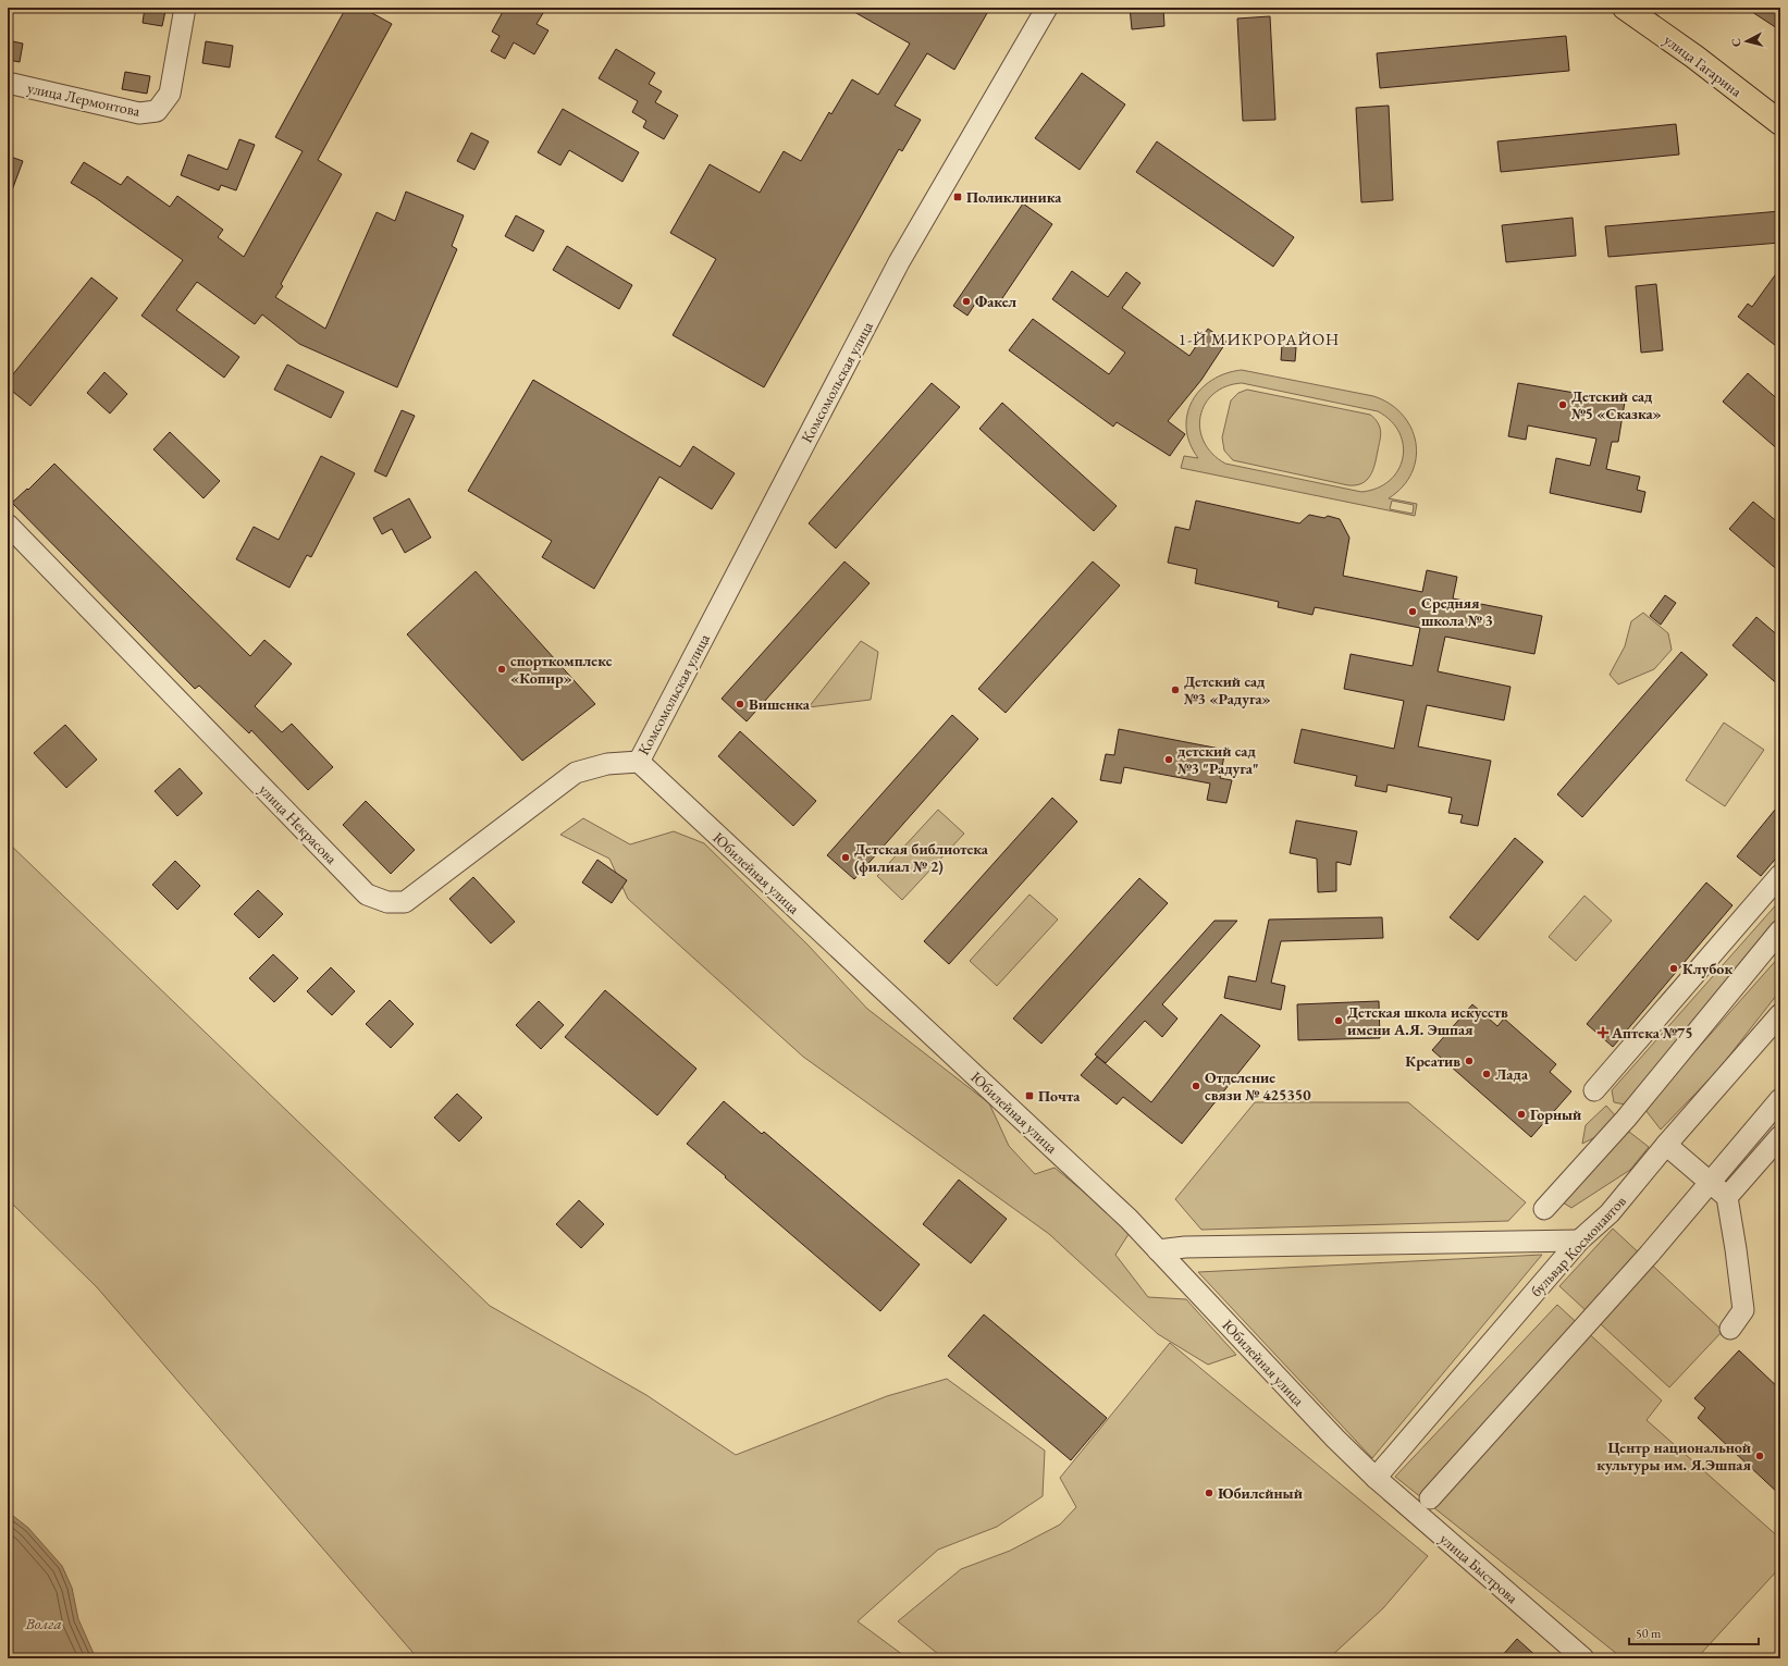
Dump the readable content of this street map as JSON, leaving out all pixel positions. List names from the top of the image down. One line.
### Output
{"streets":{"main road":["улица Гагарина"],"street":["улица Лермонтова","Комсомольская улица","улица Некрасова","Юбилейная улица","бульвар Космонавтов","улица Быстрова"]},"crossings":[["Комсомольская улица","улица Некрасова"],["Комсомольская улица","Юбилейная улица"],["улица Некрасова","Юбилейная улица"],["Юбилейная улица","бульвар Космонавтов"],["Юбилейная улица","улица Быстрова"],["бульвар Космонавтов","улица Быстрова"]],"districts":["1-Й МИКРОРАЙОН"],"water":["Волга"],"places":{"transit":["Поликлиника","Почта"],"other":["Факел","Детский сад №5 «Сказка»","Средняя школа № 3","спорткомплекс «Копир»","Детский сад №3 «Радуга»","Вишенка","детский сад №3 \"Радуга\"","Детская библиотека (филиал № 2)","Клубок","Детская школа искусств имени А.Я. Эшпая","Креатив","Лада","Отделение связи № 425350","Горный","Центр национальной культуры им. Я.Эшпая","Юбилейный"],"health":["Аптека №75"]},"scale_bar":"50 m","north":"left"}
